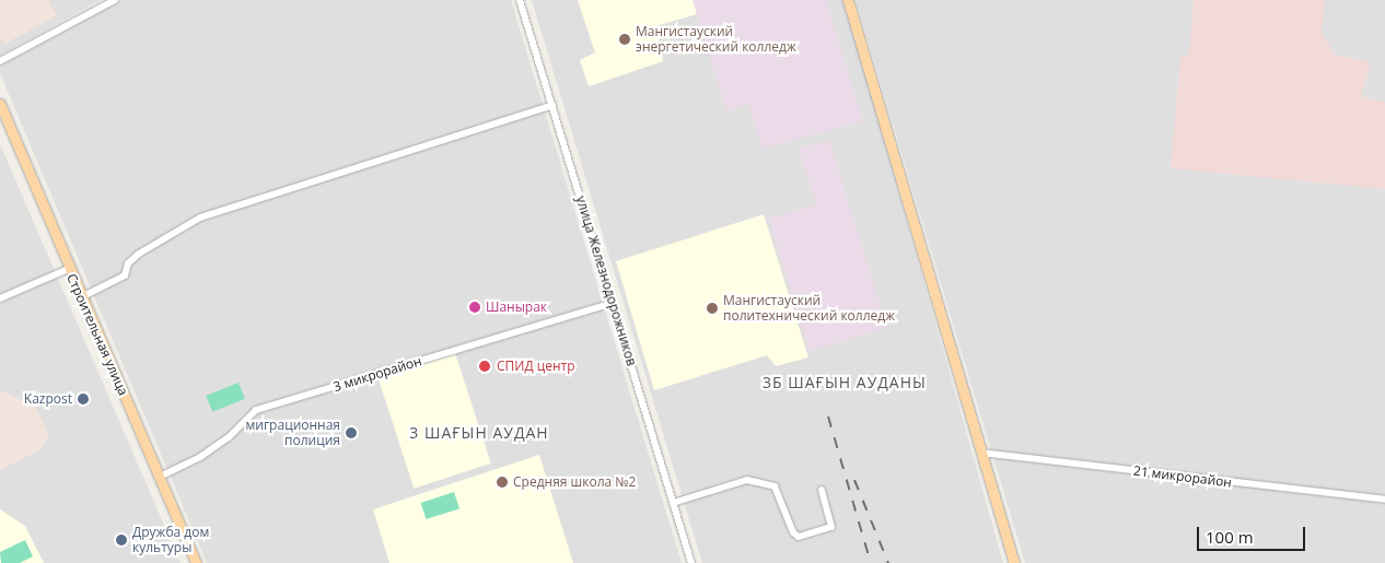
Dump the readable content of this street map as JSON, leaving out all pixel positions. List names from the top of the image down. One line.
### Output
{"streets":{"main road":["Строительная улица"],"street":["улица Железнодорожников","3 микрорайон","21 микрорайон"]},"crossings":[["улица Железнодорожников","3 микрорайон"],["Строительная улица","3 микрорайон"]],"districts":["3Б ШАҒЫН АУДАНЫ","3 ШАҒЫН АУДАН"],"places":["Мангистауский энергетический колледж","Шанырак","Мангистауский политехнический колледж","СПИД центр","Kazpost","миграционная полиция","Средняя школа №2","Дружба дом культуры"],"scale_bar":"100 m"}
